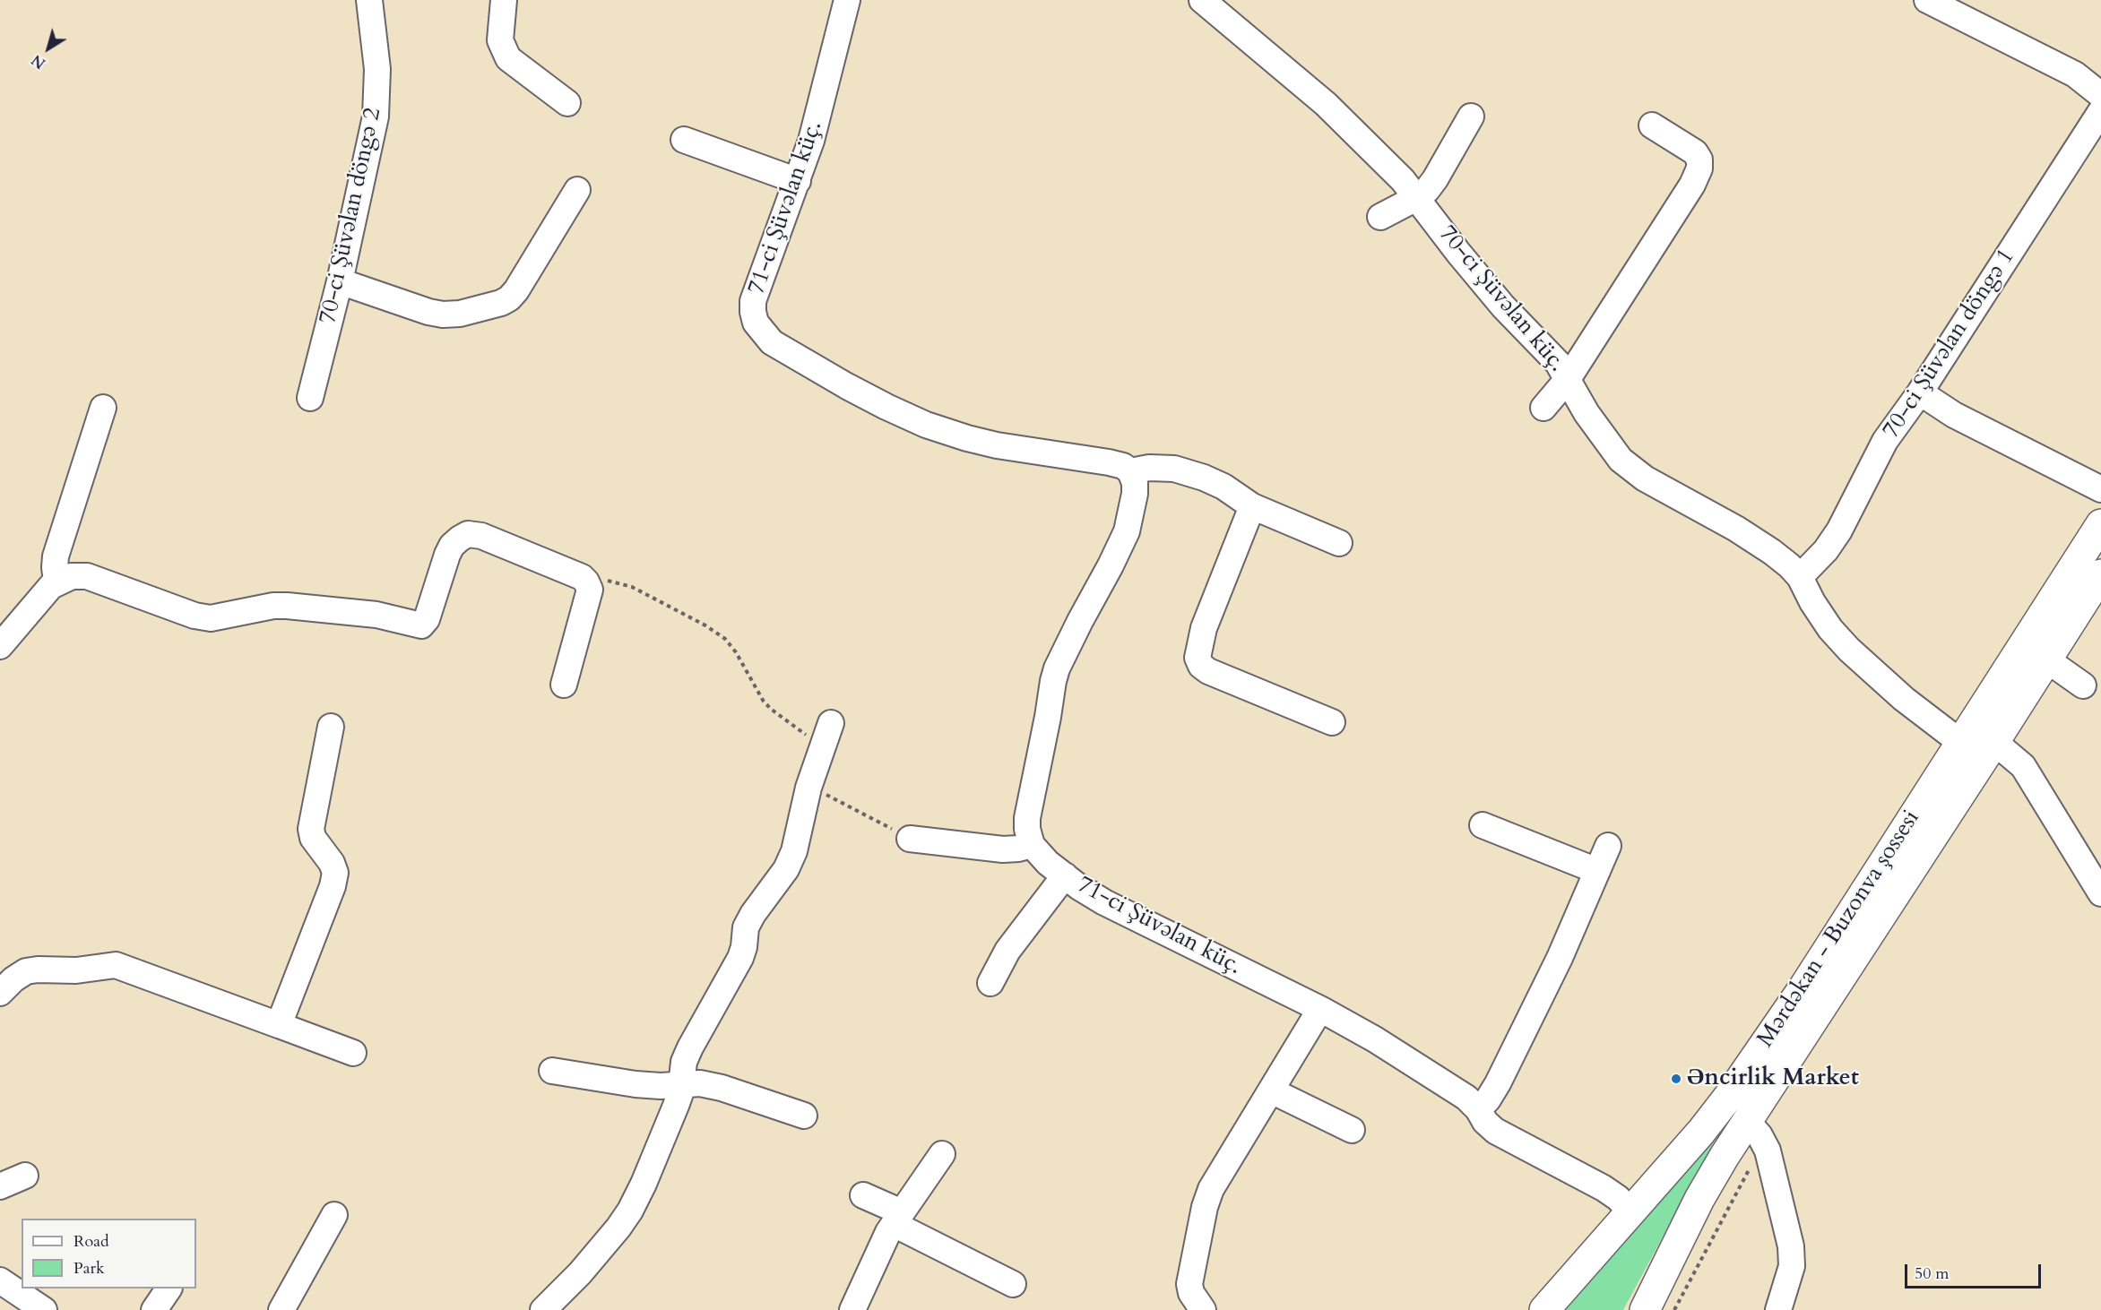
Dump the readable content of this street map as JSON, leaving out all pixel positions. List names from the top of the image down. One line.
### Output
{"streets":{"main road":["Mərdəkan - Buzonva şossesi"],"street":["71-ci Şüvəlan küç.","70-ci Şüvəlan döngə 2","70-ci Şüvəlan küç.","70-ci Şüvəlan döngə 1"]},"crossings":[["71-ci Şüvəlan küç.","Mərdəkan - Buzonva şossesi"],["70-ci Şüvəlan küç.","70-ci Şüvəlan döngə 1"],["70-ci Şüvəlan küç.","Mərdəkan - Buzonva şossesi"]],"places":["Əncirlik Market"],"legend":["Road","Park"],"scale_bar":"50 m","north":"bottom left"}
